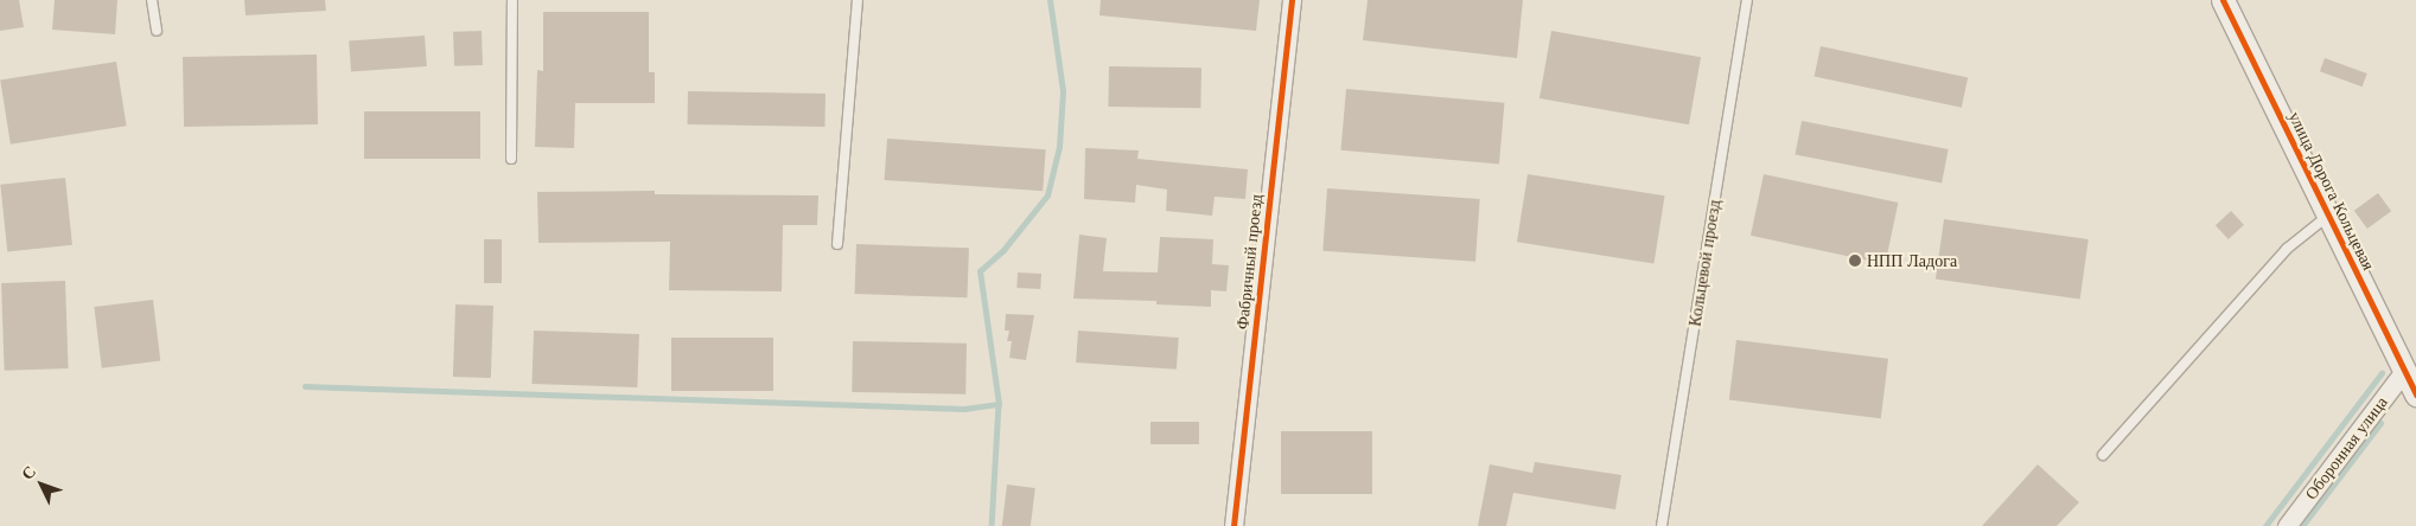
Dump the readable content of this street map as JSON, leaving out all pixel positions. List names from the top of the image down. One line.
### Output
{"streets":{"street":["улица Дорога Кольцевая","Фабричный проезд","Оборонная улица"],"lane":["Кольцевой проезд"]},"crossings":[["улица Дорога Кольцевая","Оборонная улица"]],"places":["НПП Ладога"],"north":"top left"}
